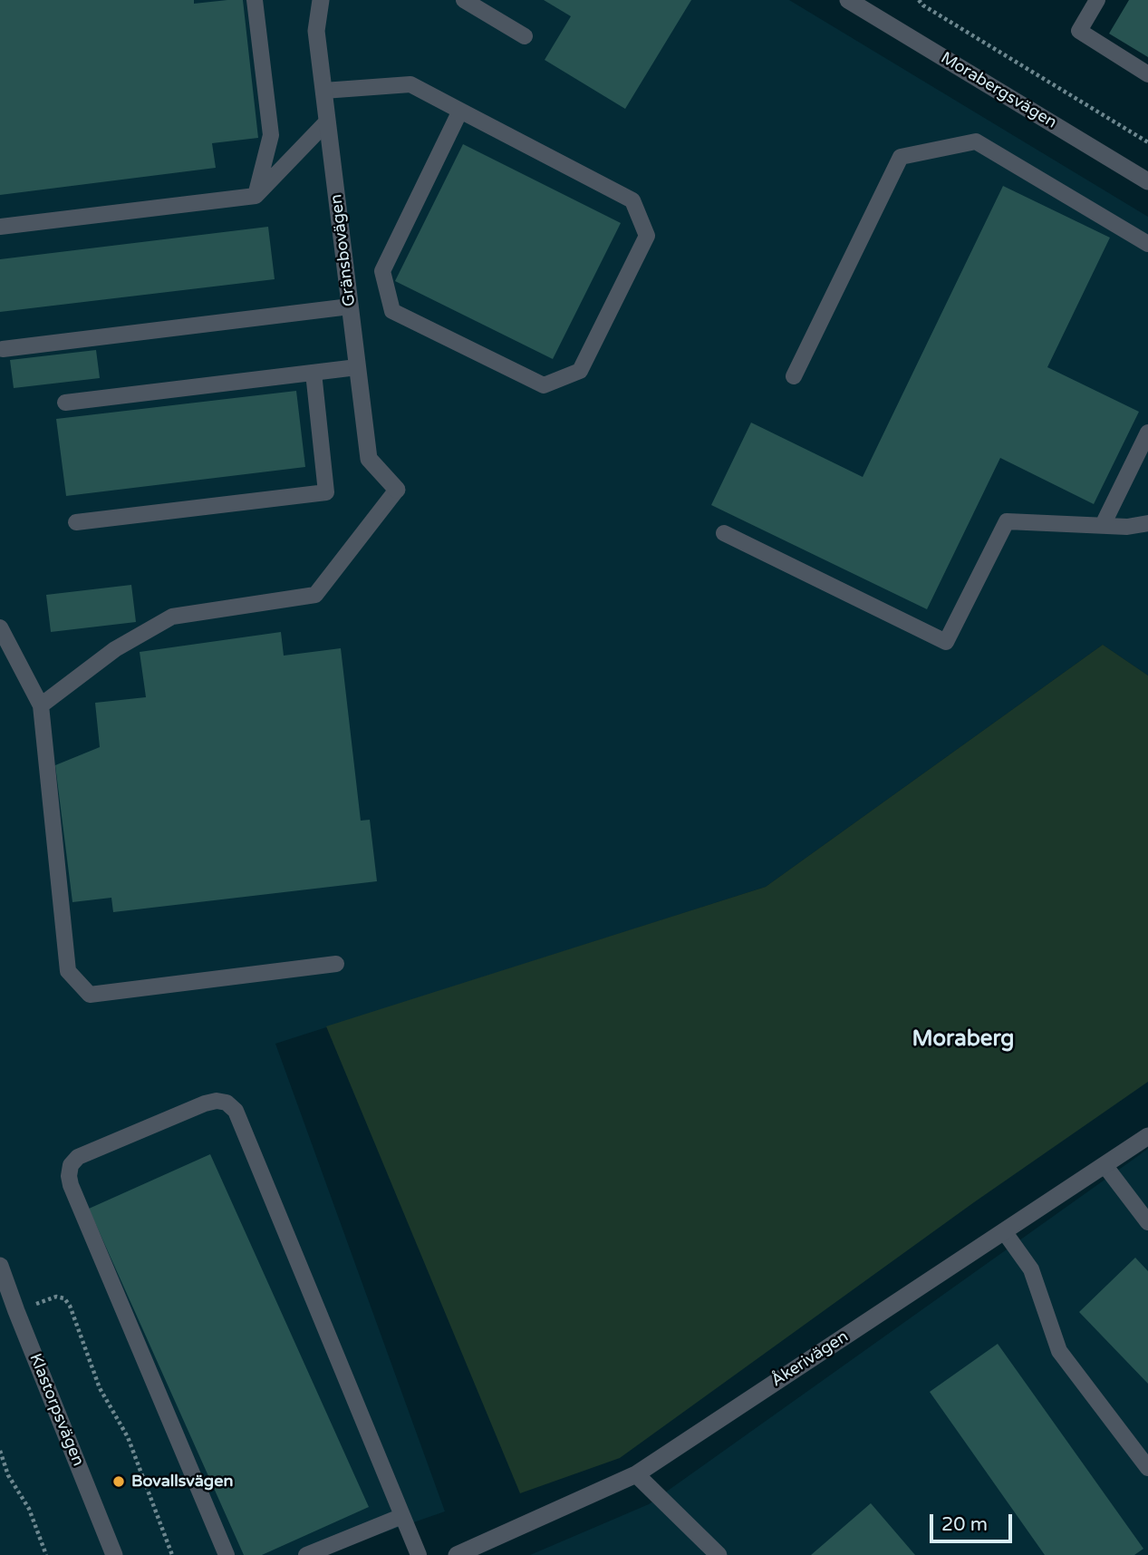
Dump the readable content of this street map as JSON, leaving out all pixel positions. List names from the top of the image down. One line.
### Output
{"streets":{"street":["Morabergsvägen","Gränsbovägen","Åkerivägen","Klastorpsvägen"]},"districts":["Moraberg"],"places":["Bovallsvägen"],"scale_bar":"20 m"}
